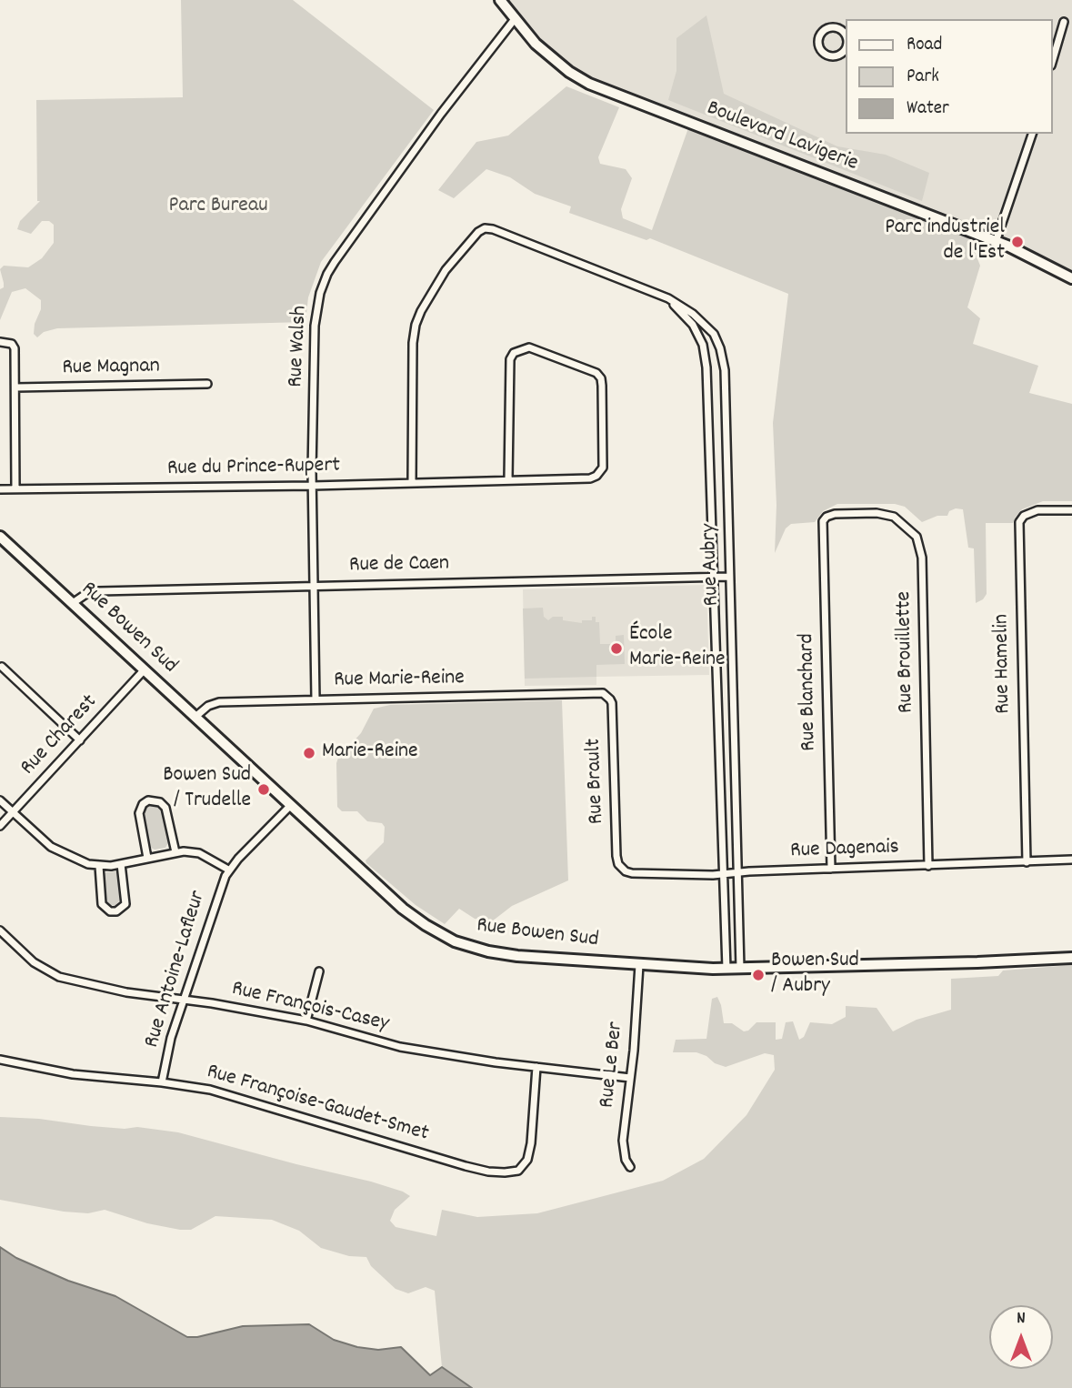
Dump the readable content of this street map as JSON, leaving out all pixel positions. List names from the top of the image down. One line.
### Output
{"streets":{"street":["Boulevard Lavigerie","Rue Walsh","Rue Magnan","Rue du Prince-Rupert","Rue Aubry","Rue de Caen","Rue Bowen Sud","Rue Brouillette","Rue Hamelin","Rue Marie-Reine","Rue Blanchard","Rue Charest","Rue Brault","Rue Dagenais","Rue Antoine-Lafleur","Rue François-Casey","Rue Le Ber","Rue Françoise-Gaudet-Smet"]},"crossings":[["Boulevard Lavigerie","Rue Walsh"],["Rue Walsh","Rue du Prince-Rupert"],["Rue Walsh","Rue de Caen"],["Rue Walsh","Rue Marie-Reine"],["Rue du Prince-Rupert","Rue Aubry"],["Rue Aubry","Rue de Caen"],["Rue Aubry","Rue Bowen Sud"],["Rue Aubry","Rue Dagenais"],["Rue de Caen","Rue Bowen Sud"],["Rue Bowen Sud","Rue Marie-Reine"],["Rue Bowen Sud","Rue Charest"],["Rue Bowen Sud","Rue Le Ber"],["Rue Brouillette","Rue Blanchard"],["Rue Brouillette","Rue Dagenais"],["Rue Hamelin","Rue Dagenais"],["Rue Marie-Reine","Rue Brault"],["Rue Blanchard","Rue Dagenais"],["Rue Brault","Rue Dagenais"],["Rue Antoine-Lafleur","Rue François-Casey"],["Rue Antoine-Lafleur","Rue Françoise-Gaudet-Smet"],["Rue François-Casey","Rue Le Ber"],["Rue François-Casey","Rue Françoise-Gaudet-Smet"]],"parks":["Parc Bureau"],"places":["Parc industriel de l'Est","École Marie-Reine","Marie-Reine","Bowen Sud / Trudelle","Bowen Sud / Aubry"],"legend":["Road","Park","Water"],"north":"top"}
